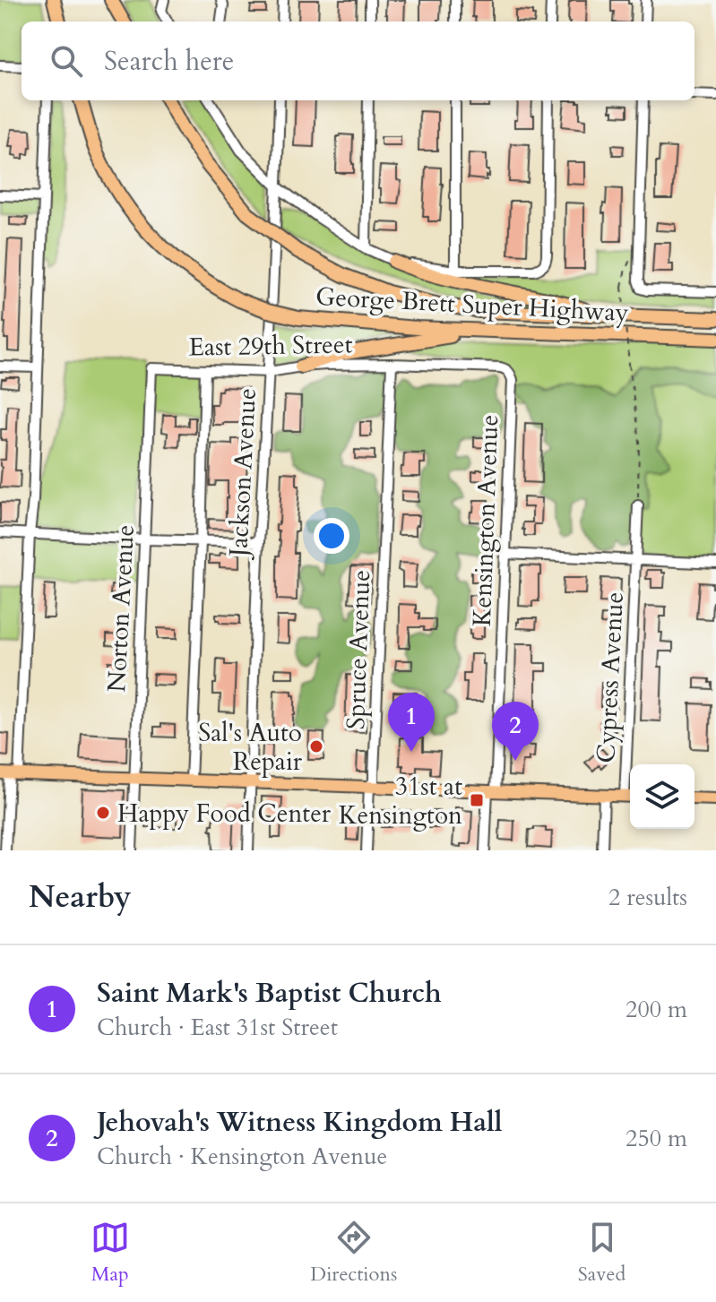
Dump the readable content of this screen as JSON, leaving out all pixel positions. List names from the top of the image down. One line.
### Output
{"streets":{"highway":["George Brett Super Highway"],"street":["East 29th Street","Jackson Avenue","Kensington Avenue","Norton Avenue","Spruce Avenue","Cypress Avenue"]},"crossings":[["East 29th Street","Jackson Avenue"],["East 29th Street","Kensington Avenue"],["East 29th Street","Norton Avenue"],["East 29th Street","Spruce Avenue"],["Kensington Avenue","Spruce Avenue"]],"places":{"other":["Sal's Auto Repair","Happy Food Center"],"transit":["31st at Kensington"]},"page":{"search":"Search here","pins":["1","2"],"heading":["Nearby","2 results"],"list":[{"mark":"1","name":"Saint Mark's Baptist Church","note":"Church · East 31st Street","value":"200 m"},{"mark":"2","name":"Jehovah's Witness Kingdom Hall","note":"Church · Kensington Avenue","value":"250 m"}],"nav":["Map","Directions","Saved"]}}
